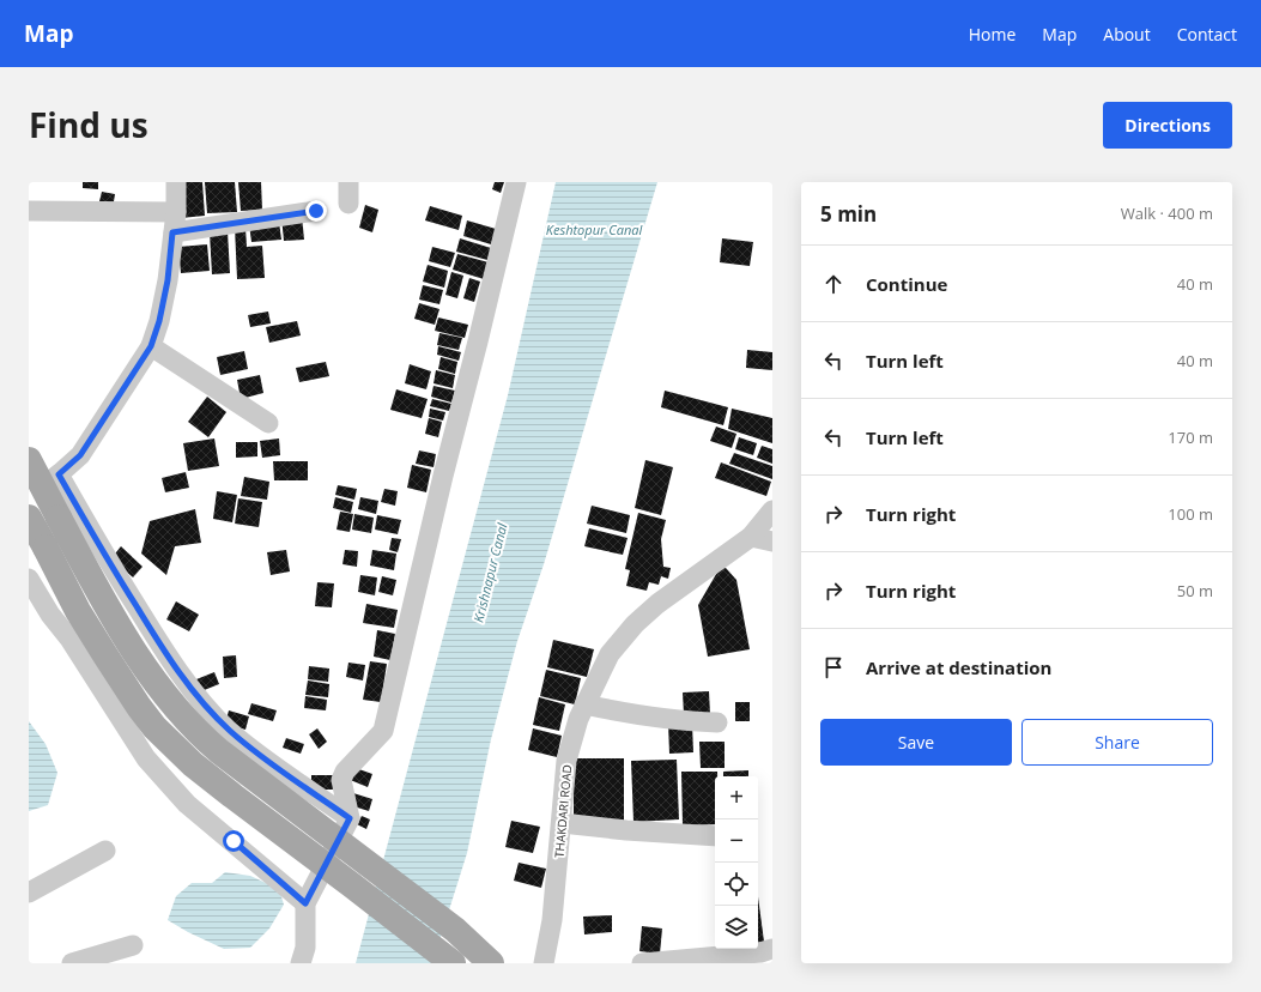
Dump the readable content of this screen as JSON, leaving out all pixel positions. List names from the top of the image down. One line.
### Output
{"streets":{"street":["THAKDARI ROAD"]},"water":["Keshtopur Canal","Krishnapur Canal"],"page":{"header":"Map","nav":["Home","Map","About","Contact"],"title":"Find us","buttons":["Directions",["Save","Share"]],"heading":["5 min","Walk · 400 m"],"list":[["Continue","40 m"],["Turn left","40 m"],["Turn left","170 m"],["Turn right","100 m"],["Turn right","50 m"],"Arrive at destination"],"map_buttons":["+","−"]}}
